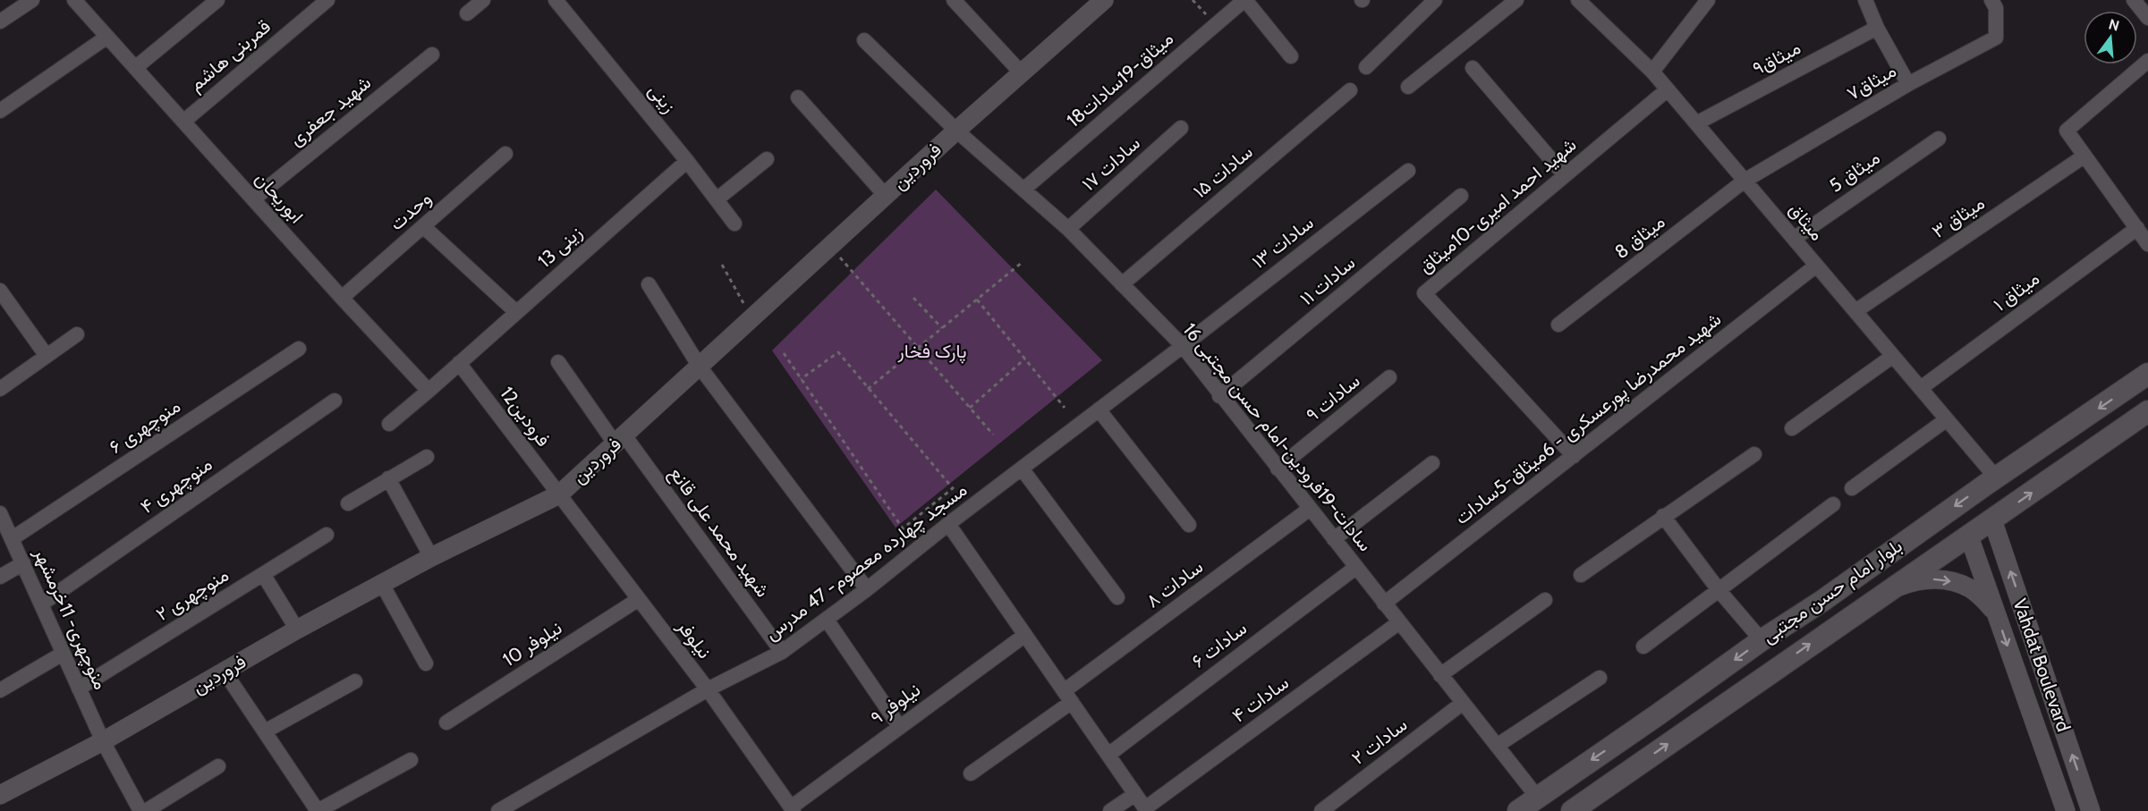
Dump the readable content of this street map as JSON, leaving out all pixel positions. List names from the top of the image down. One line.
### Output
{"streets":{"main road":["بلوار امام حسن مجتبی"],"street":["قمربنی هاشم","میثاق۹","18میثاق-19سادات","میثاق۷","زینی","شهید جعفری","سادات ۱۷","فروردین","سادات ۱۵","میثاق 5","ابوریحان","شهید احمد امیری-10میثاق","وحدت","میثاق ۳","میثاق","میثاق 8","سادات ۱۳","زینی 13","سادات ۱۱","میثاق ۱","سادات ۹","12فرودین","شهید محمدرضا پورعسکری - 6میثاق-5سادات","منوچهری ۶","سادات-19فرودین-امام حسن مجتبی 16","منوچهری ۴","شهید محمد علی قانع","مسجد چهارده معصوم- 47 مدرس","سادات ۸","منوچهری ۲","منوچهری- 11خرمشهر","نیلوفر","نیلوفر 10","سادات ۶","Vahdat Boulevard","سادات ۴","نیلوفر ۹","سادات ۲"]},"crossings":[["قمربنی هاشم","ابوریحان"],["میثاق۹","میثاق"],["18میثاق-19سادات","سادات-19فرودین-امام حسن مجتبی 16"],["میثاق۷","میثاق"],["میثاق۷","میثاق 8"],["زینی","زینی 13"],["شهید جعفری","ابوریحان"],["سادات ۱۷","سادات-19فرودین-امام حسن مجتبی 16"],["فروردین","12فرودین"],["فروردین","سادات-19فرودین-امام حسن مجتبی 16"],["فروردین","شهید محمد علی قانع"],["فروردین","منوچهری- 11خرمشهر"],["فروردین","نیلوفر"],["سادات ۱۵","سادات-19فرودین-امام حسن مجتبی 16"],["میثاق 5","میثاق"],["ابوریحان","وحدت"],["شهید احمد امیری-10میثاق","میثاق"],["شهید احمد امیری-10میثاق","شهید محمدرضا پورعسکری - 6میثاق-5سادات"],["میثاق ۳","میثاق"],["میثاق","میثاق 8"],["میثاق","میثاق ۱"],["میثاق","شهید محمدرضا پورعسکری - 6میثاق-5سادات"],["میثاق","بلوار امام حسن مجتبی"],["سادات ۱۳","سادات-19فرودین-امام حسن مجتبی 16"],["سادات ۱۳","مسجد چهارده معصوم- 47 مدرس"],["زینی 13","12فرودین"],["سادات ۱۱","سادات-19فرودین-امام حسن مجتبی 16"],["سادات ۹","سادات-19فرودین-امام حسن مجتبی 16"],["12فرودین","نیلوفر"],["شهید محمدرضا پورعسکری - 6میثاق-5سادات","سادات-19فرودین-امام حسن مجتبی 16"],["منوچهری ۶","منوچهری- 11خرمشهر"],["سادات-19فرودین-امام حسن مجتبی 16","مسجد چهارده معصوم- 47 مدرس"],["سادات-19فرودین-امام حسن مجتبی 16","سادات ۸"],["سادات-19فرودین-امام حسن مجتبی 16","بلوار امام حسن مجتبی"],["سادات-19فرودین-امام حسن مجتبی 16","سادات ۶"],["سادات-19فرودین-امام حسن مجتبی 16","سادات ۴"],["سادات-19فرودین-امام حسن مجتبی 16","سادات ۲"],["منوچهری ۴","منوچهری- 11خرمشهر"],["شهید محمد علی قانع","مسجد چهارده معصوم- 47 مدرس"],["مسجد چهارده معصوم- 47 مدرس","نیلوفر"],["بلوار امام حسن مجتبی","Vahdat Boulevard"],["منوچهری ۲","منوچهری- 11خرمشهر"],["نیلوفر","نیلوفر 10"],["نیلوفر","نیلوفر ۹"]],"parks":["پارک فخار"],"north":"top"}
